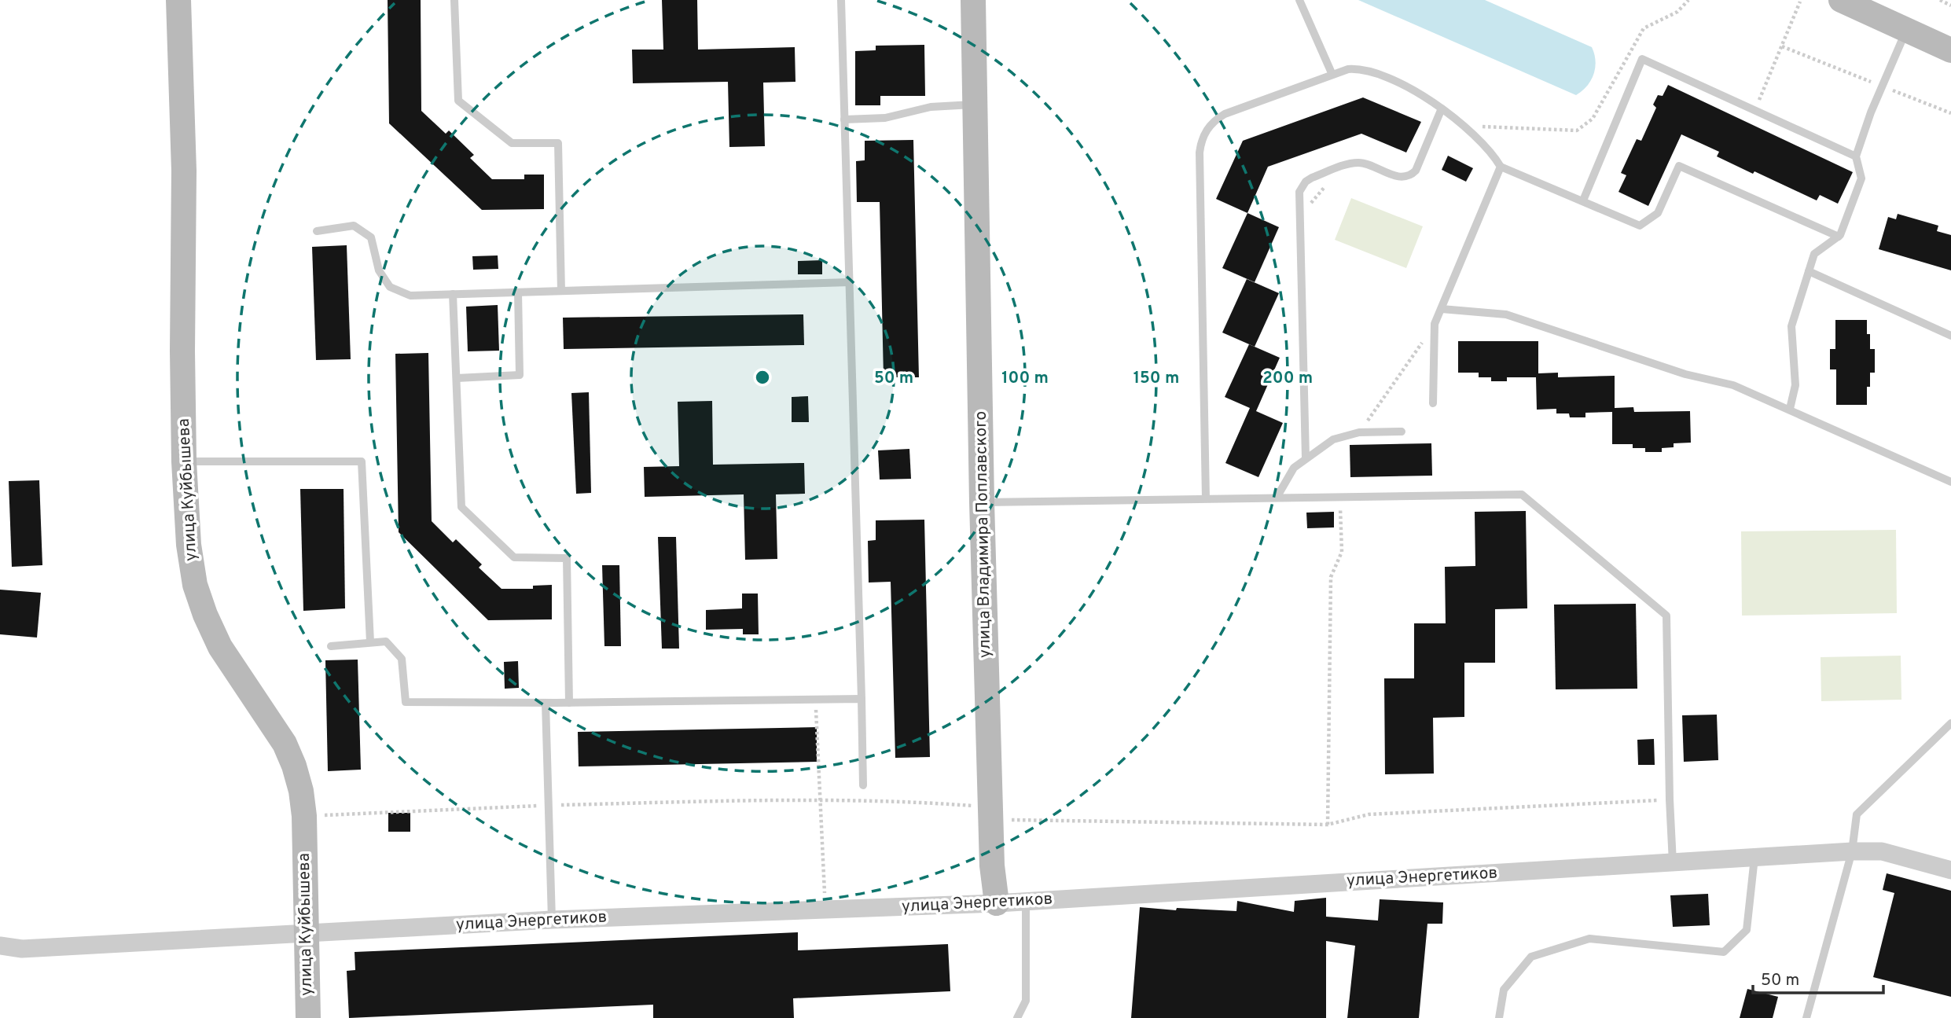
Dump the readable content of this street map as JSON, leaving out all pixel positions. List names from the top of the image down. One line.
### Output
{"streets":{"main road":["улица Куйбышева","улица Владимира Поплавского"],"street":["улица Энергетиков"]},"crossings":[["улица Куйбышева","улица Энергетиков"],["улица Владимира Поплавского","улица Энергетиков"]],"scale_bar":"50 m","rings":["50 m","100 m","150 m","200 m"]}
